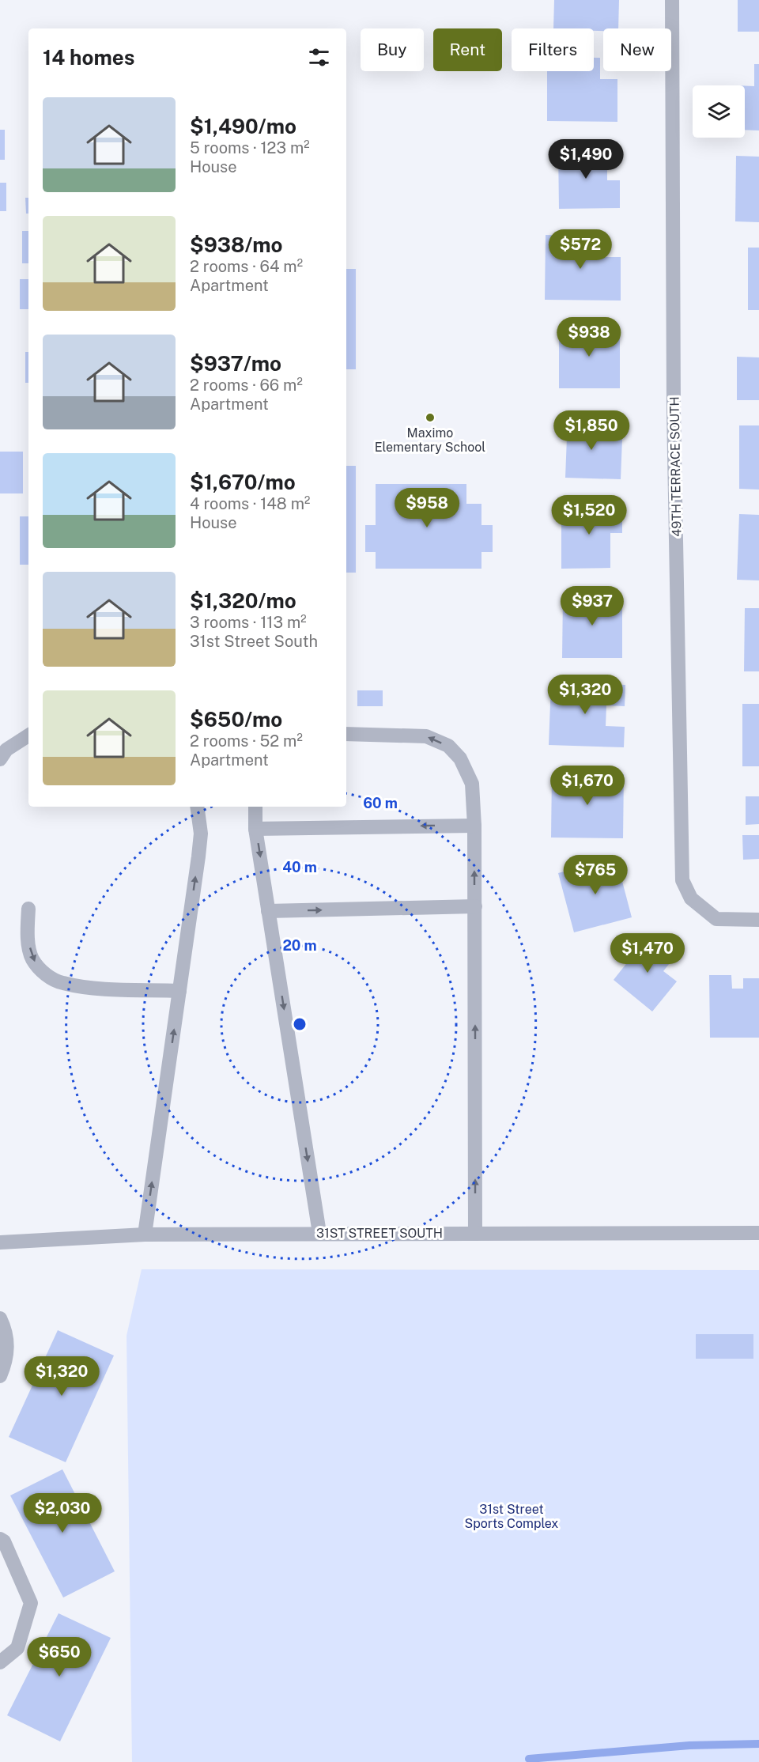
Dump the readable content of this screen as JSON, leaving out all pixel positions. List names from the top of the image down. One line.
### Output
{"streets":{"street":["49TH TERRACE SOUTH","31ST STREET SOUTH"]},"parks":["31st Street Sports Complex"],"places":["Maximo Elementary School"],"page":{"chip":["Buy","Rent","Filters","New"],"heading":"14 homes","list":[{"name":"$1,490/mo","note":"5 rooms · 123 m² · House"},{"name":"$938/mo","note":"2 rooms · 64 m² · Apartment"},{"name":"$937/mo","note":"2 rooms · 66 m² · Apartment"},{"name":"$1,670/mo","note":"4 rooms · 148 m² · House"},{"name":"$1,320/mo","note":"3 rooms · 113 m² · 31st Street South"},{"name":"$650/mo","note":"2 rooms · 52 m² · Apartment"}],"price":["$1,490","$572","$938","$1,850","$958","$1,520","$937","$1,320","$1,670","$765","$1,470","$1,320","$2,030","$650"]},"rings":["60 m","40 m","20 m"]}
